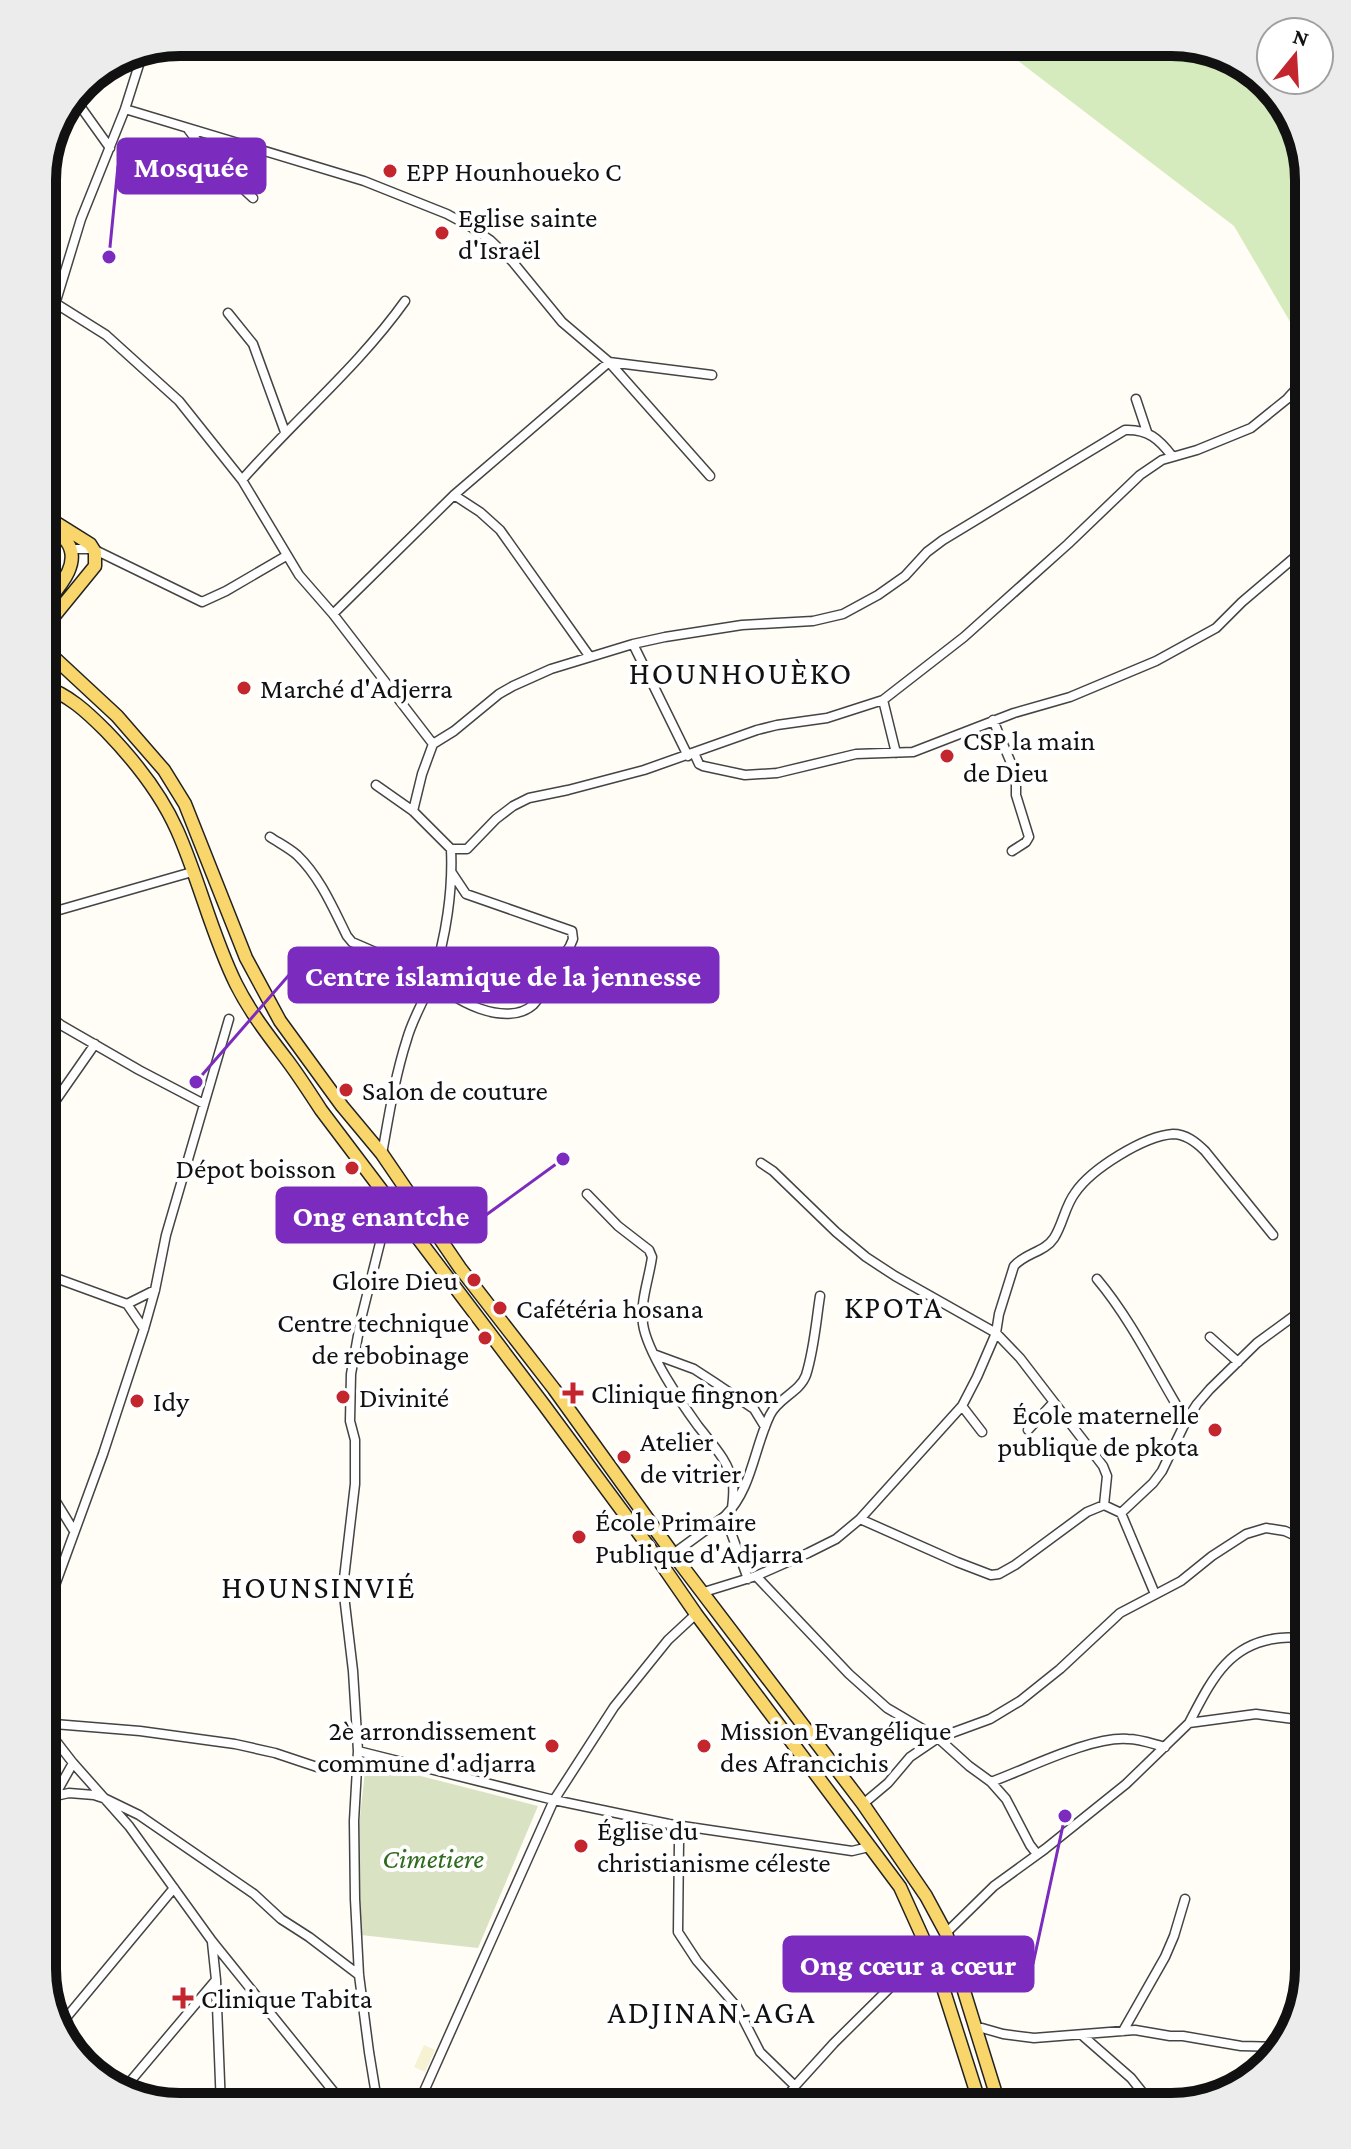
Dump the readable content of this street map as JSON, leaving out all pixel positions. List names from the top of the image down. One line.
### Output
{"districts":["HOUNHOUÈKO","KPOTA","HOUNSINVIÉ","ADJINAN-AGA"],"parks":["Cimetiere"],"places":{"other":["EPP Hounhoueko C","Eglise sainte d'Israël","Mosquée","Marché d'Adjerra","CSP la main de Dieu","Centre islamique de la jennesse","Salon de couture","Ong enantche","Dépot boisson","Gloire Dieu","Cafétéria hosana","Centre technique de rebobinage","Divinité","Idy","École maternelle publique de pkota","Atelier de vitrier","École Primaire Publique d'Adjarra","2è arrondissement commune d'adjarra","Mission Evangélique des Afrancichis","Ong cœur a cœur","Église du christianisme céleste"],"health":["Clinique fingnon","Clinique Tabita"]},"north":"top"}
